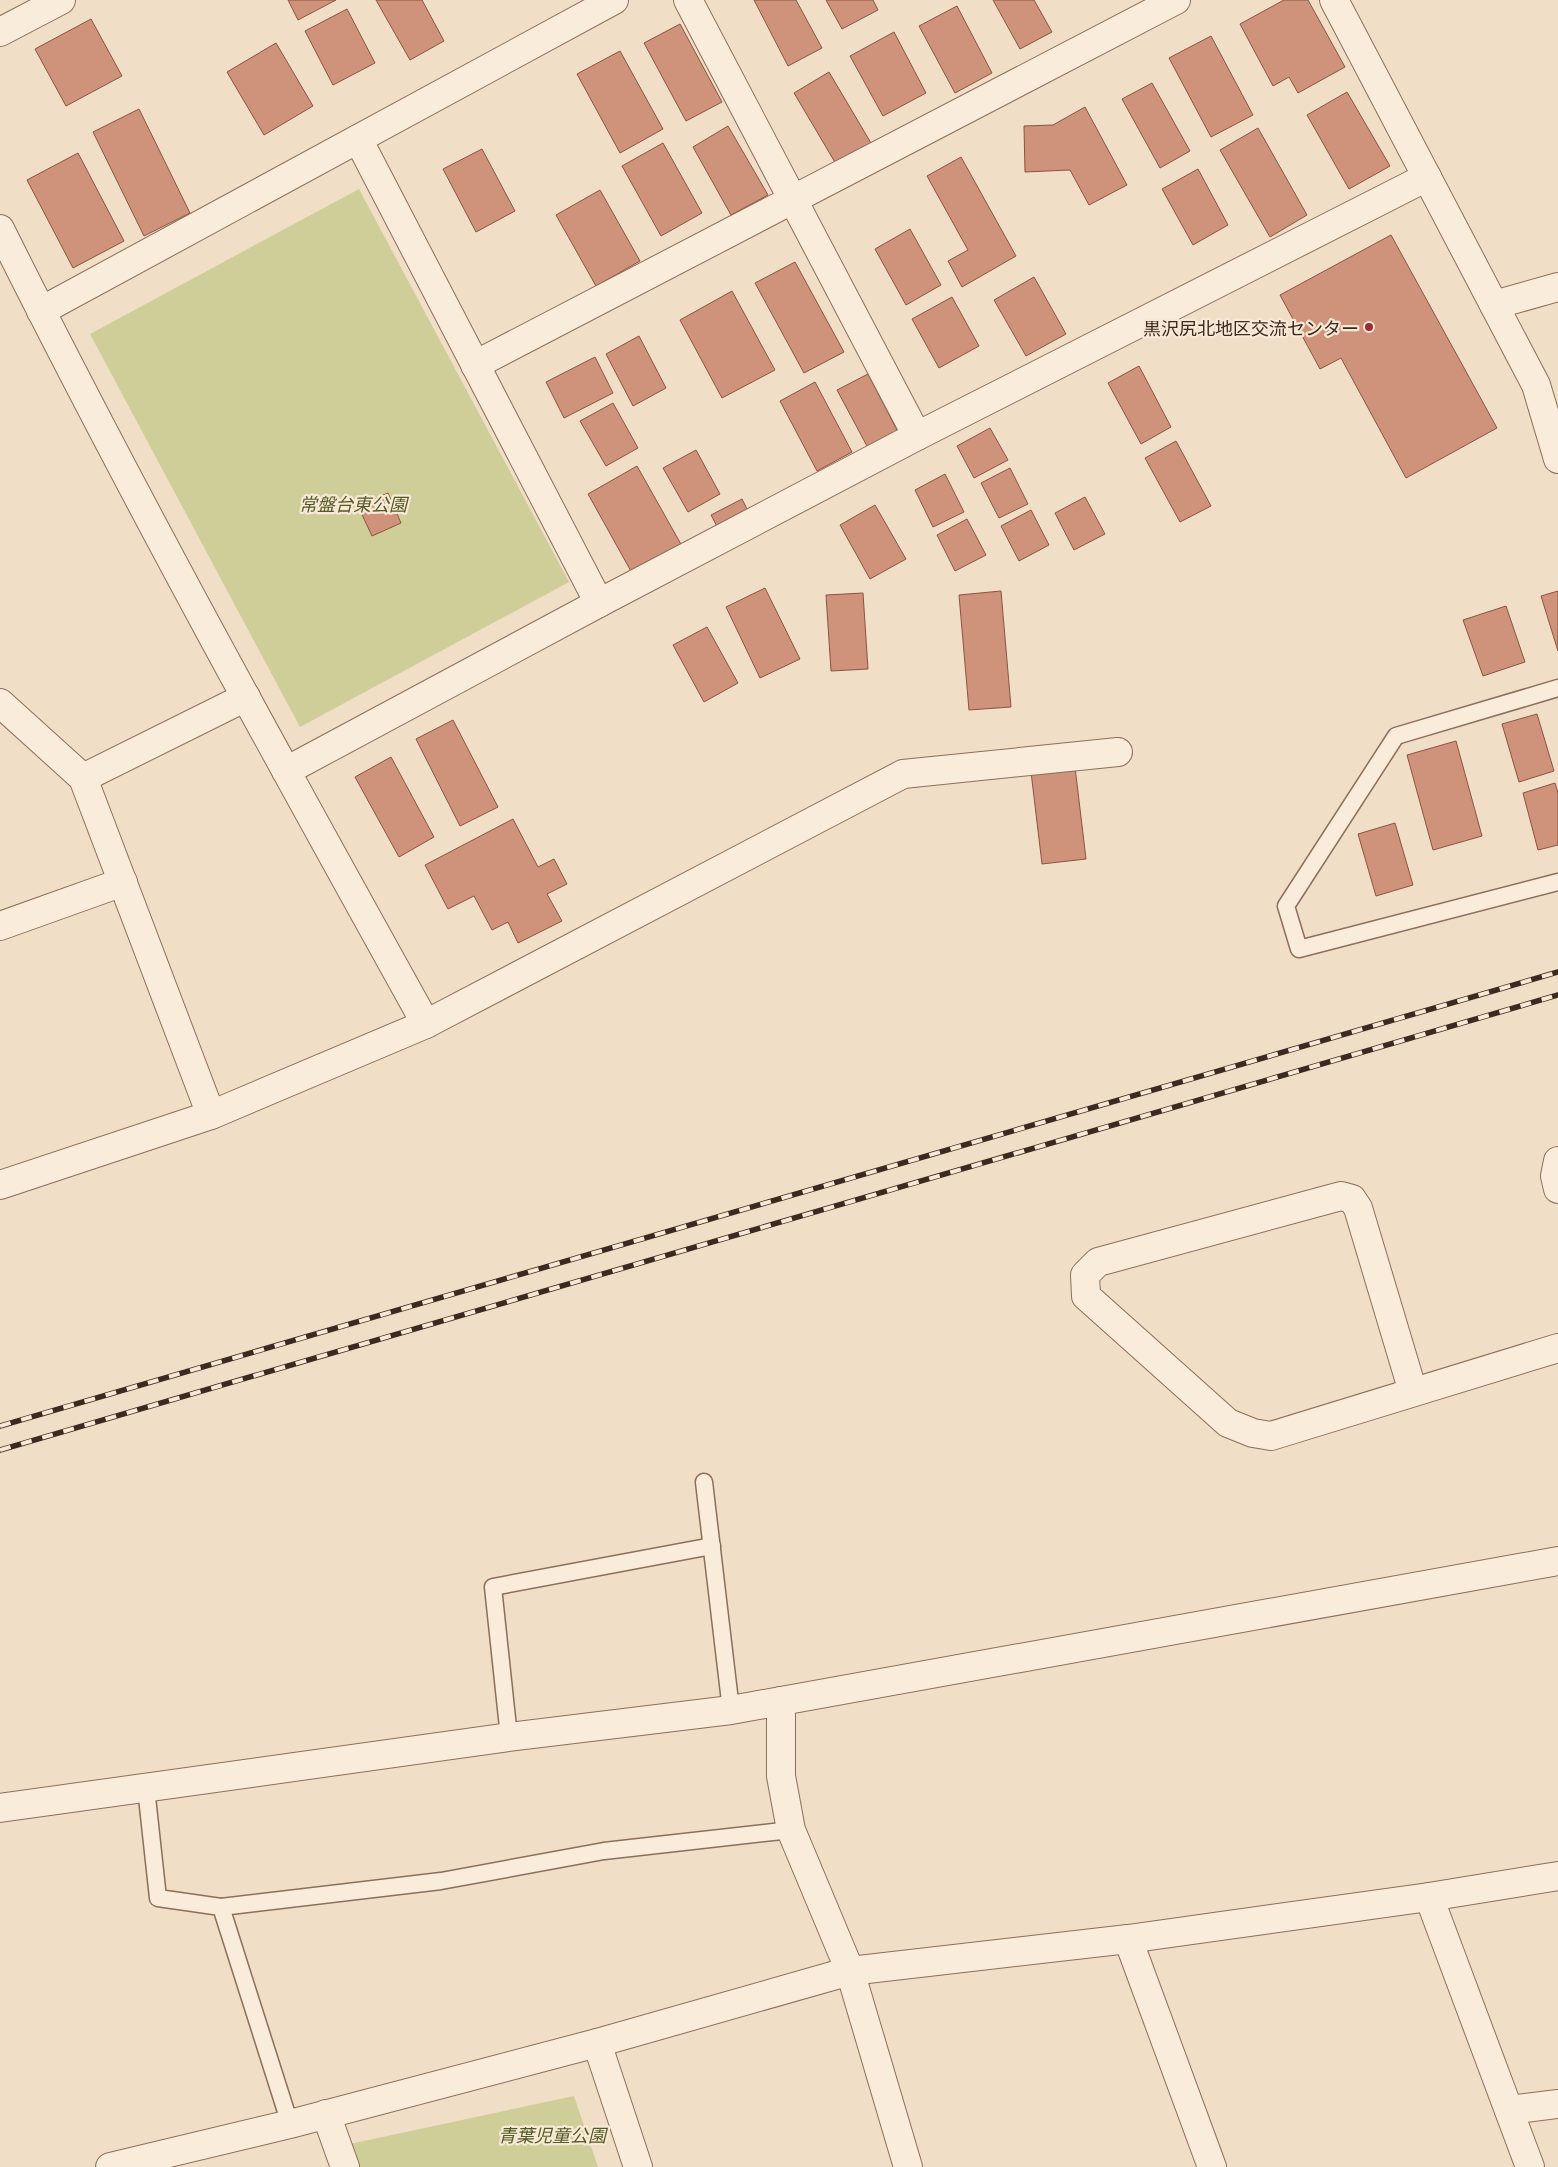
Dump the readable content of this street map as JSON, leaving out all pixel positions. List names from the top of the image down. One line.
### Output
{"parks":["常盤台東公園","青葉児童公園"],"places":["黒沢尻北地区交流センター"]}
